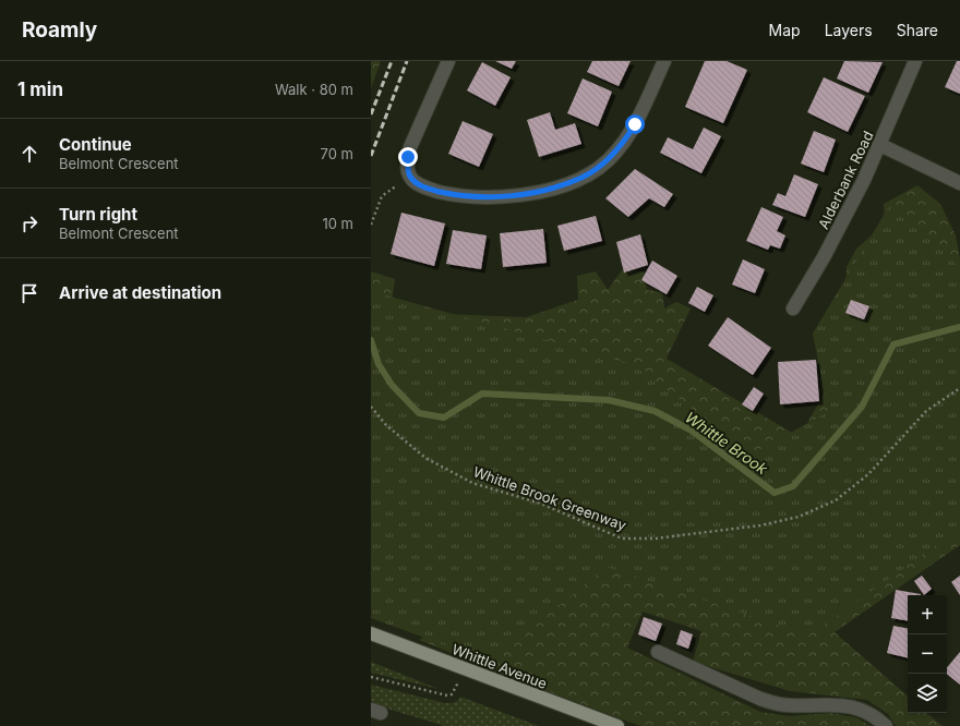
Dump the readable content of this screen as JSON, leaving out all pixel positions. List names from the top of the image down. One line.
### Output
{"streets":{"main road":["Whittle Avenue"],"street":["Alderbank Road"],"path":["Whittle Brook Greenway"]},"water":["Whittle Brook"],"page":{"header":"Roamly","nav":["Map","Layers","Share"],"heading":["1 min","Walk · 80 m"],"list":[["Continue","Belmont Crescent","70 m"],["Turn right","Belmont Crescent","10 m"],"Arrive at destination"],"map_buttons":["+","−"]}}
